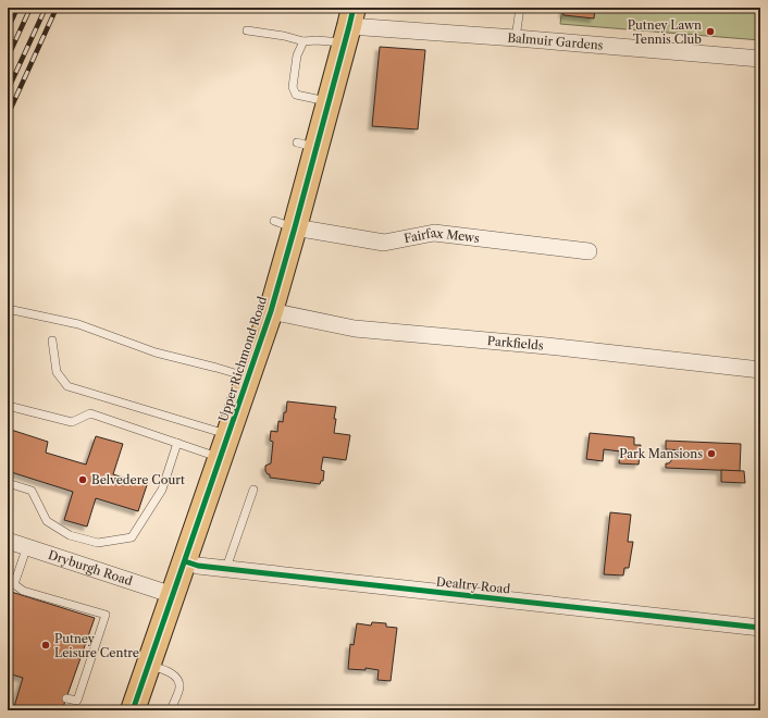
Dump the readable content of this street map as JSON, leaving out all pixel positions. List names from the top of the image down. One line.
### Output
{"streets":{"highway":["Upper Richmond Road"],"street":["Balmuir Gardens","Fairfax Mews","Parkfields","Dryburgh Road","Dealtry Road"]},"crossings":[["Balmuir Gardens","Upper Richmond Road"],["Fairfax Mews","Upper Richmond Road"],["Parkfields","Upper Richmond Road"],["Upper Richmond Road","Dryburgh Road"],["Upper Richmond Road","Dealtry Road"]],"places":["Putney Lawn Tennis Club","Park Mansions","Belvedere Court","Putney Leisure Centre"]}
